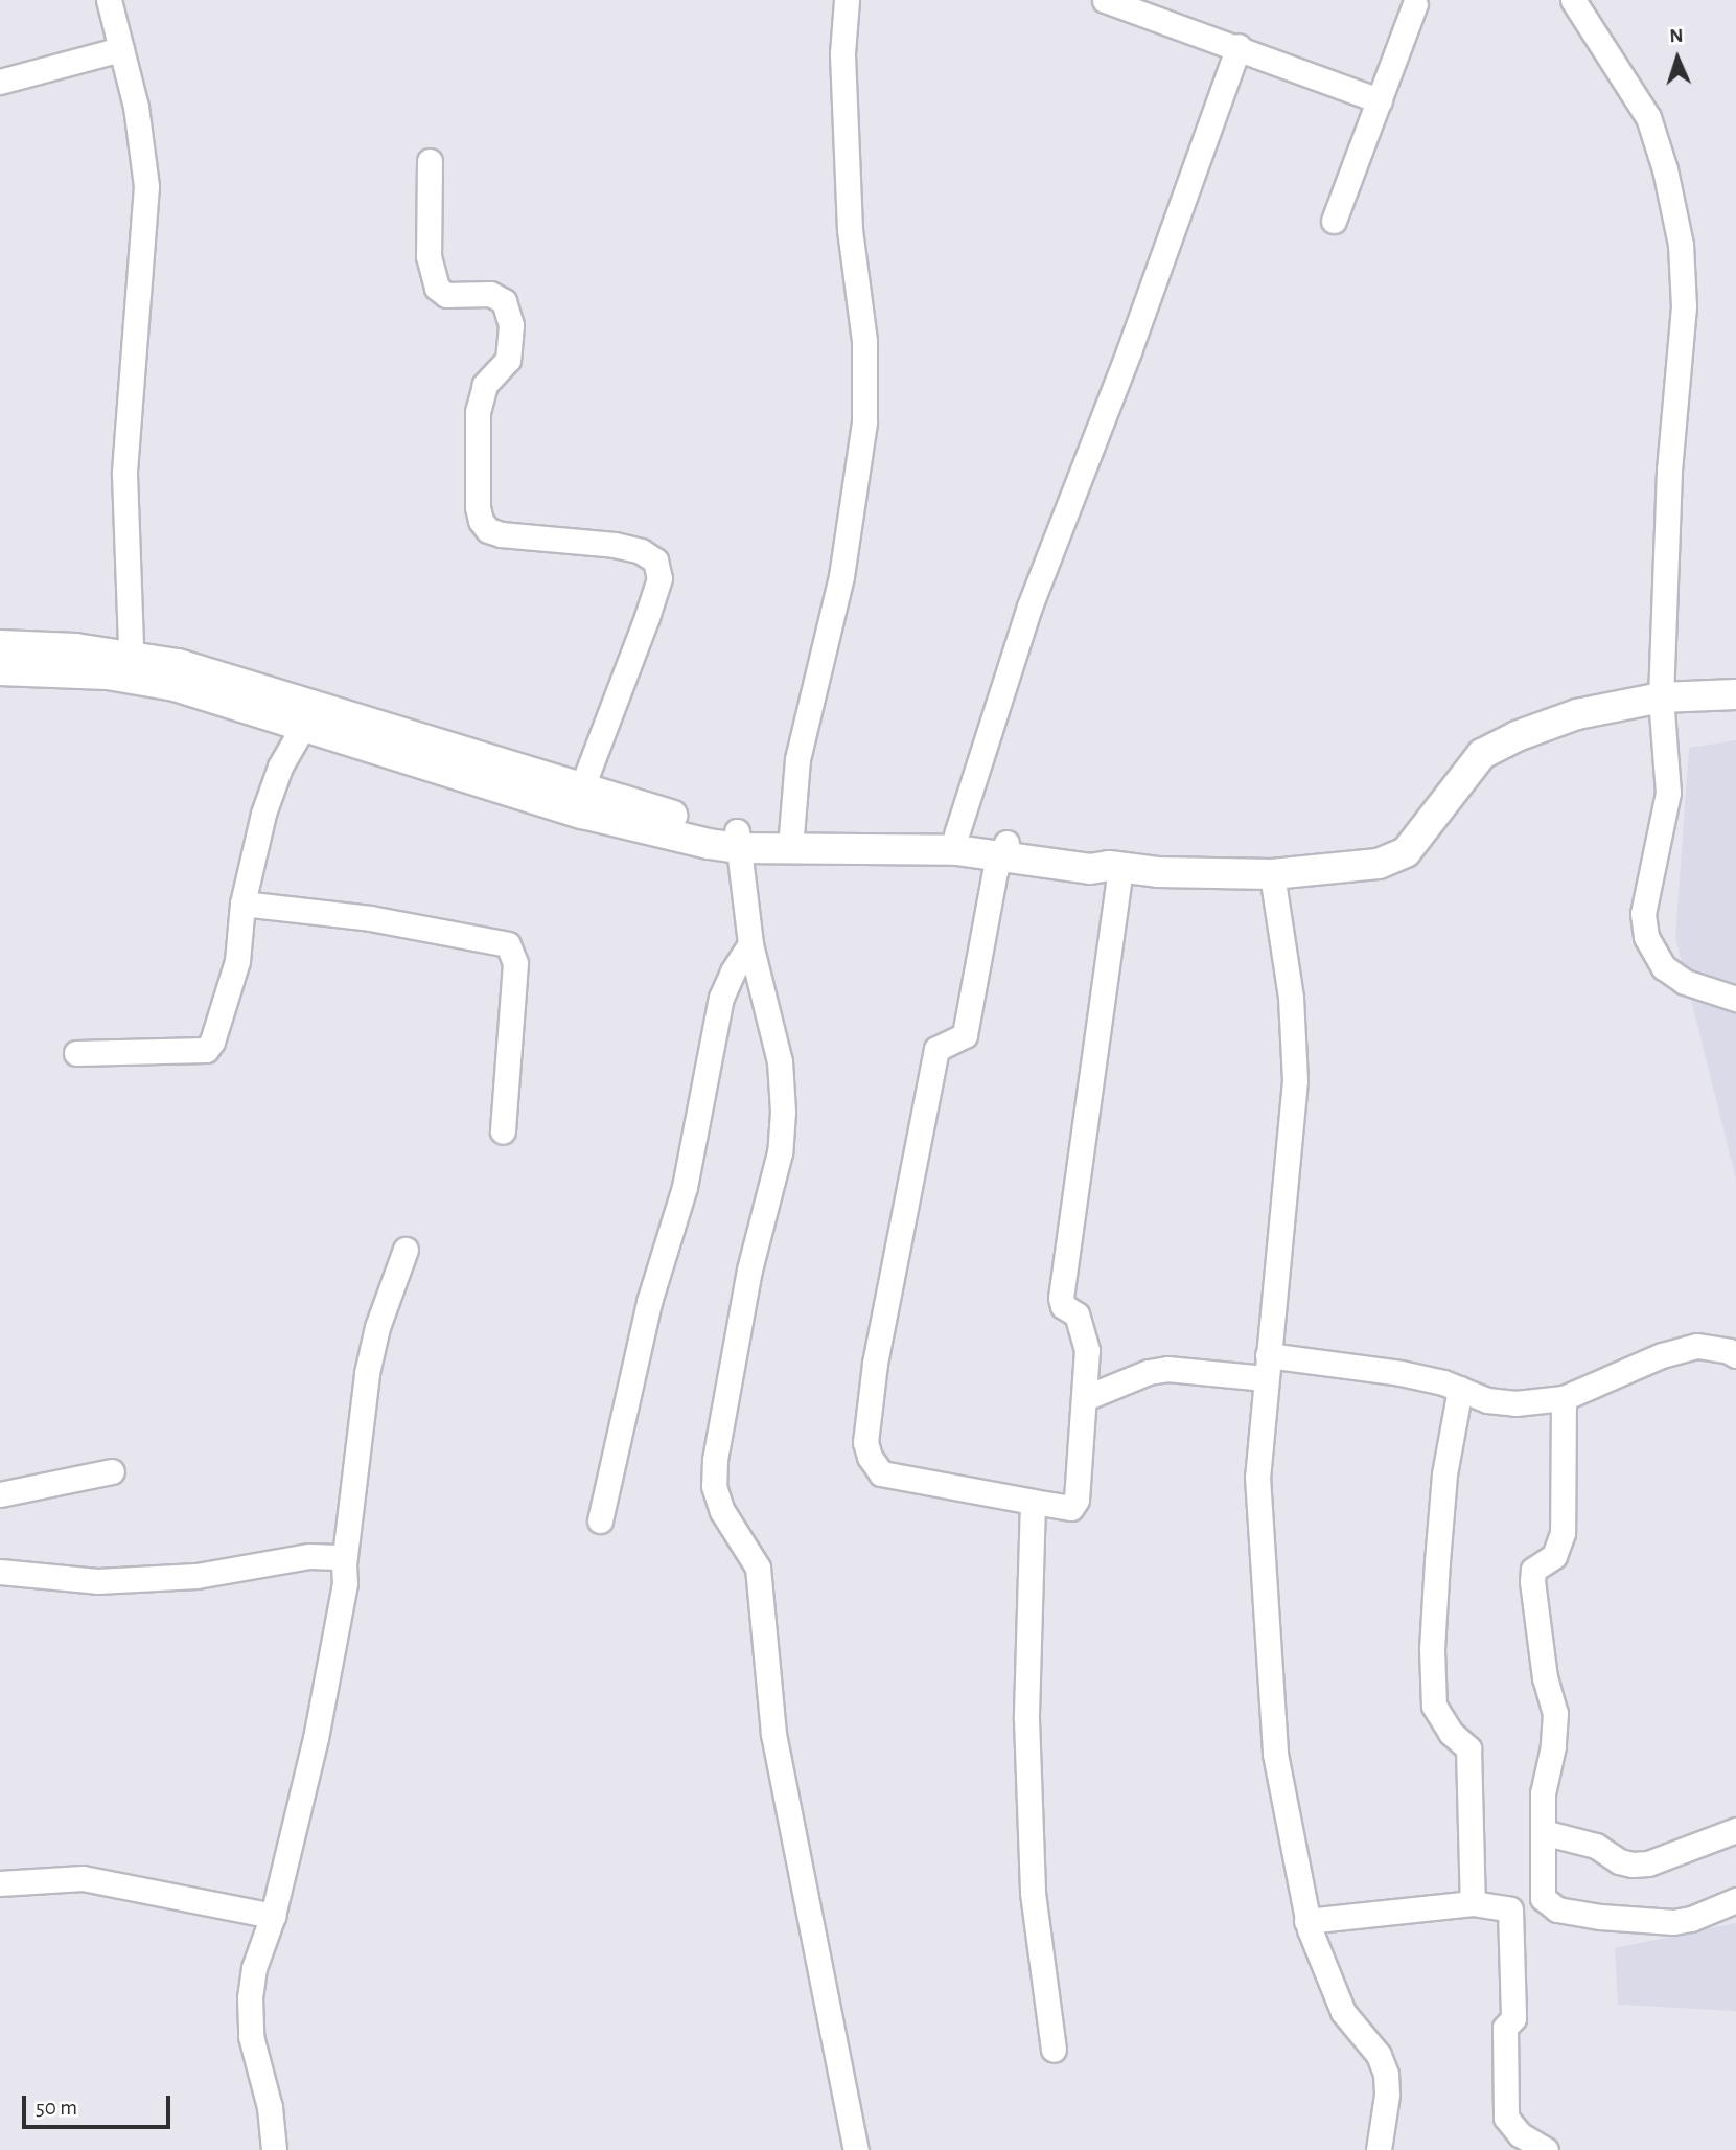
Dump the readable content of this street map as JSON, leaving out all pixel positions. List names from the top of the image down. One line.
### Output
{"scale_bar":"50 m","north":"top"}
